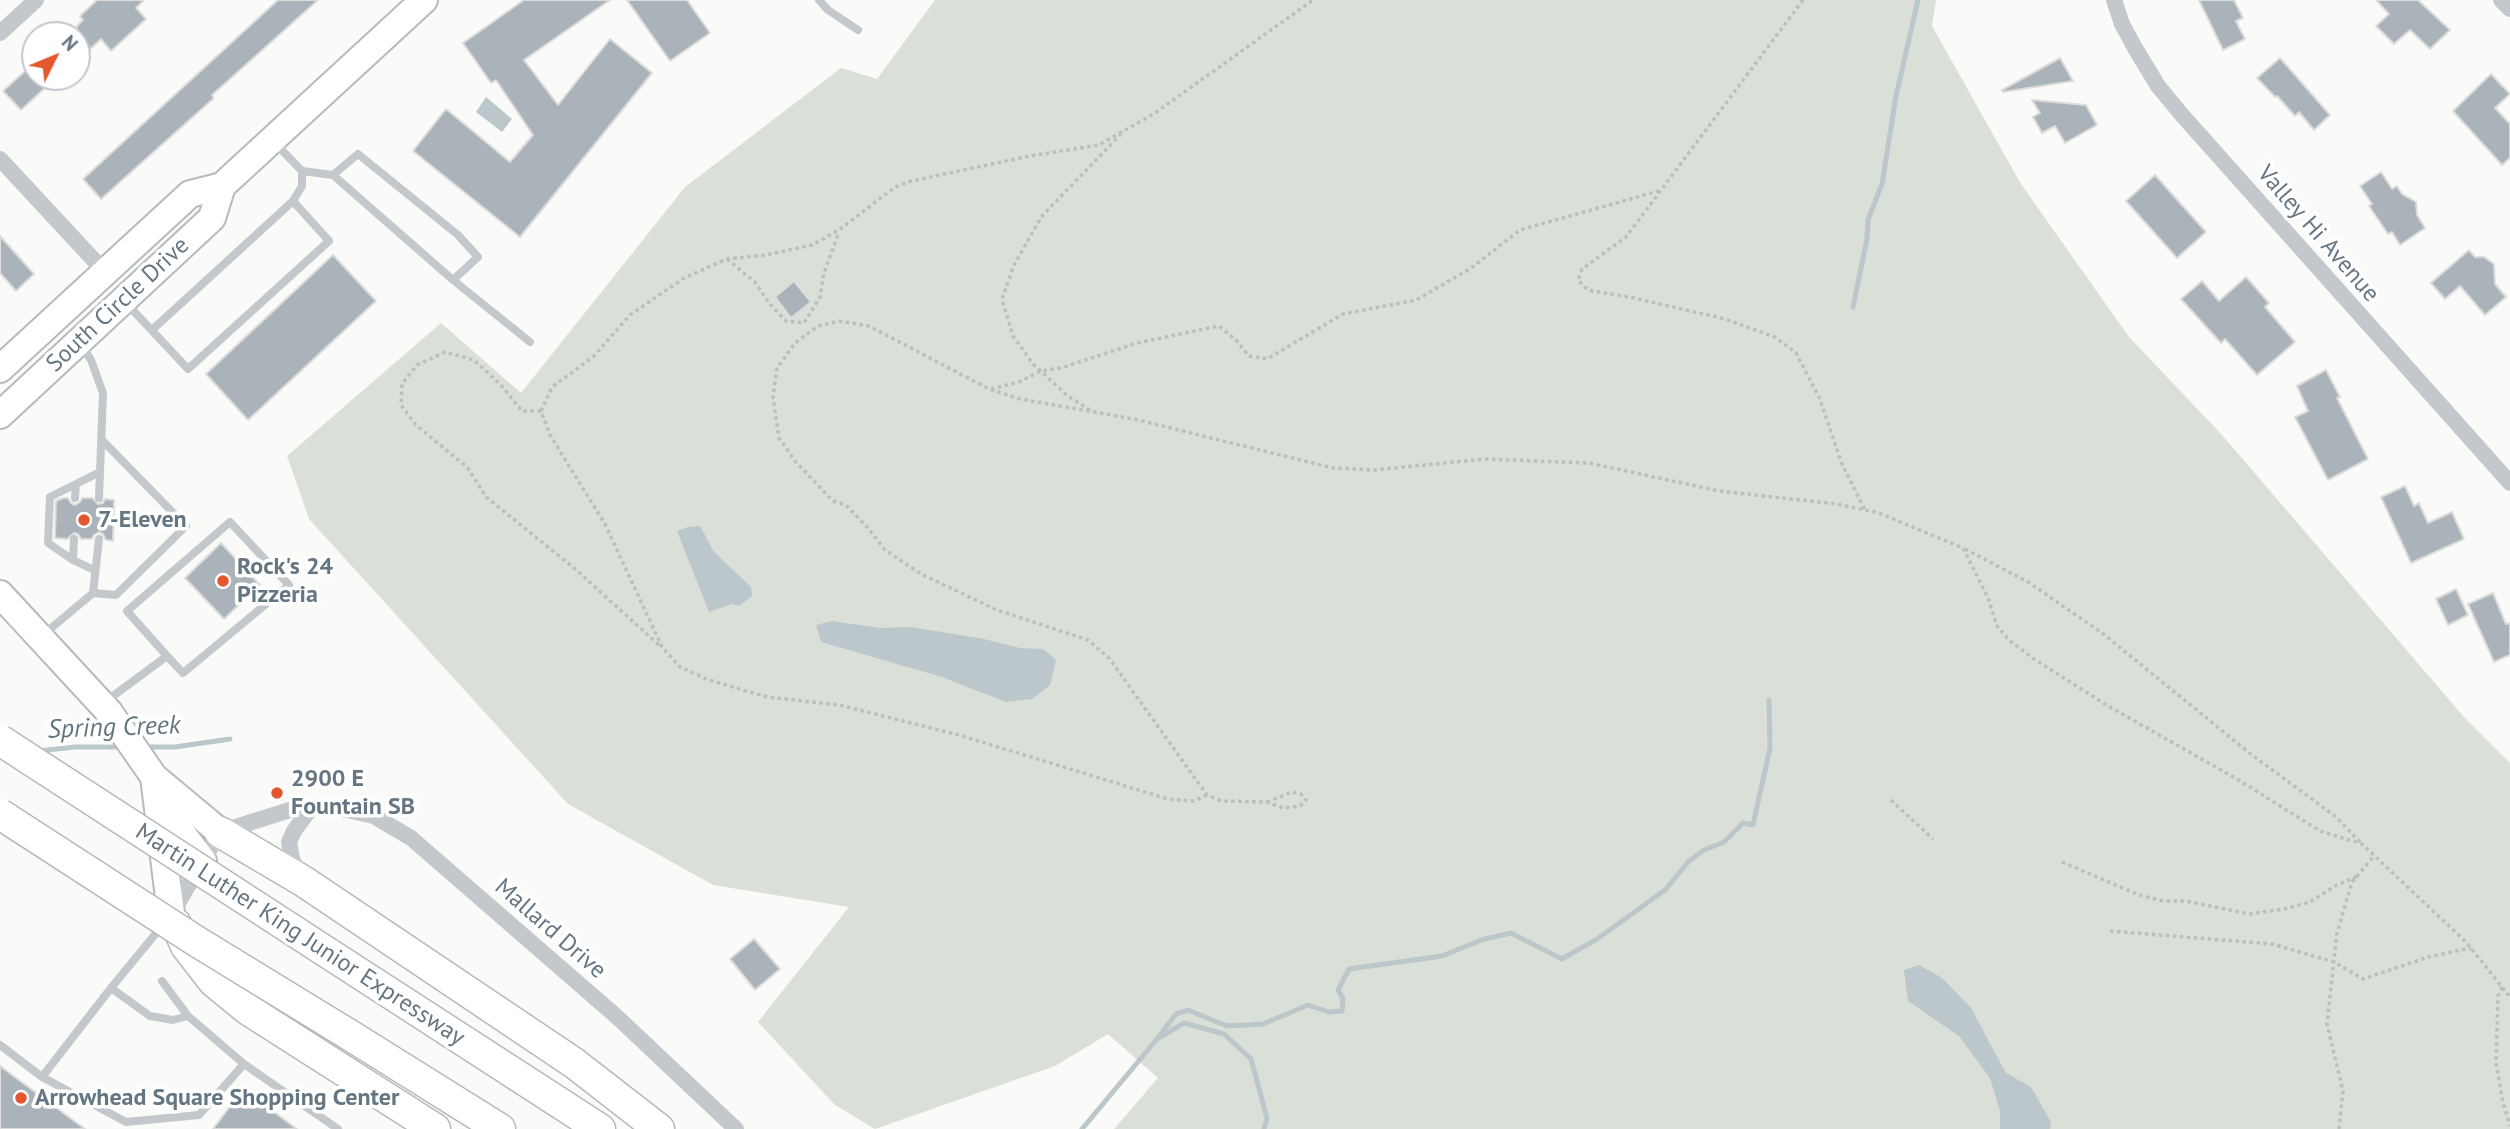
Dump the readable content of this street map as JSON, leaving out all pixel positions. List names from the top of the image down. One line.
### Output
{"streets":{"highway":["Martin Luther King Junior Expressway"],"main road":["South Circle Drive"],"street":["Valley Hi Avenue","Mallard Drive"]},"water":["Spring Creek"],"places":["7-Eleven","Rock's 24 Pizzeria","2900 E Fountain SB","Arrowhead Square Shopping Center"],"north":"top right"}
